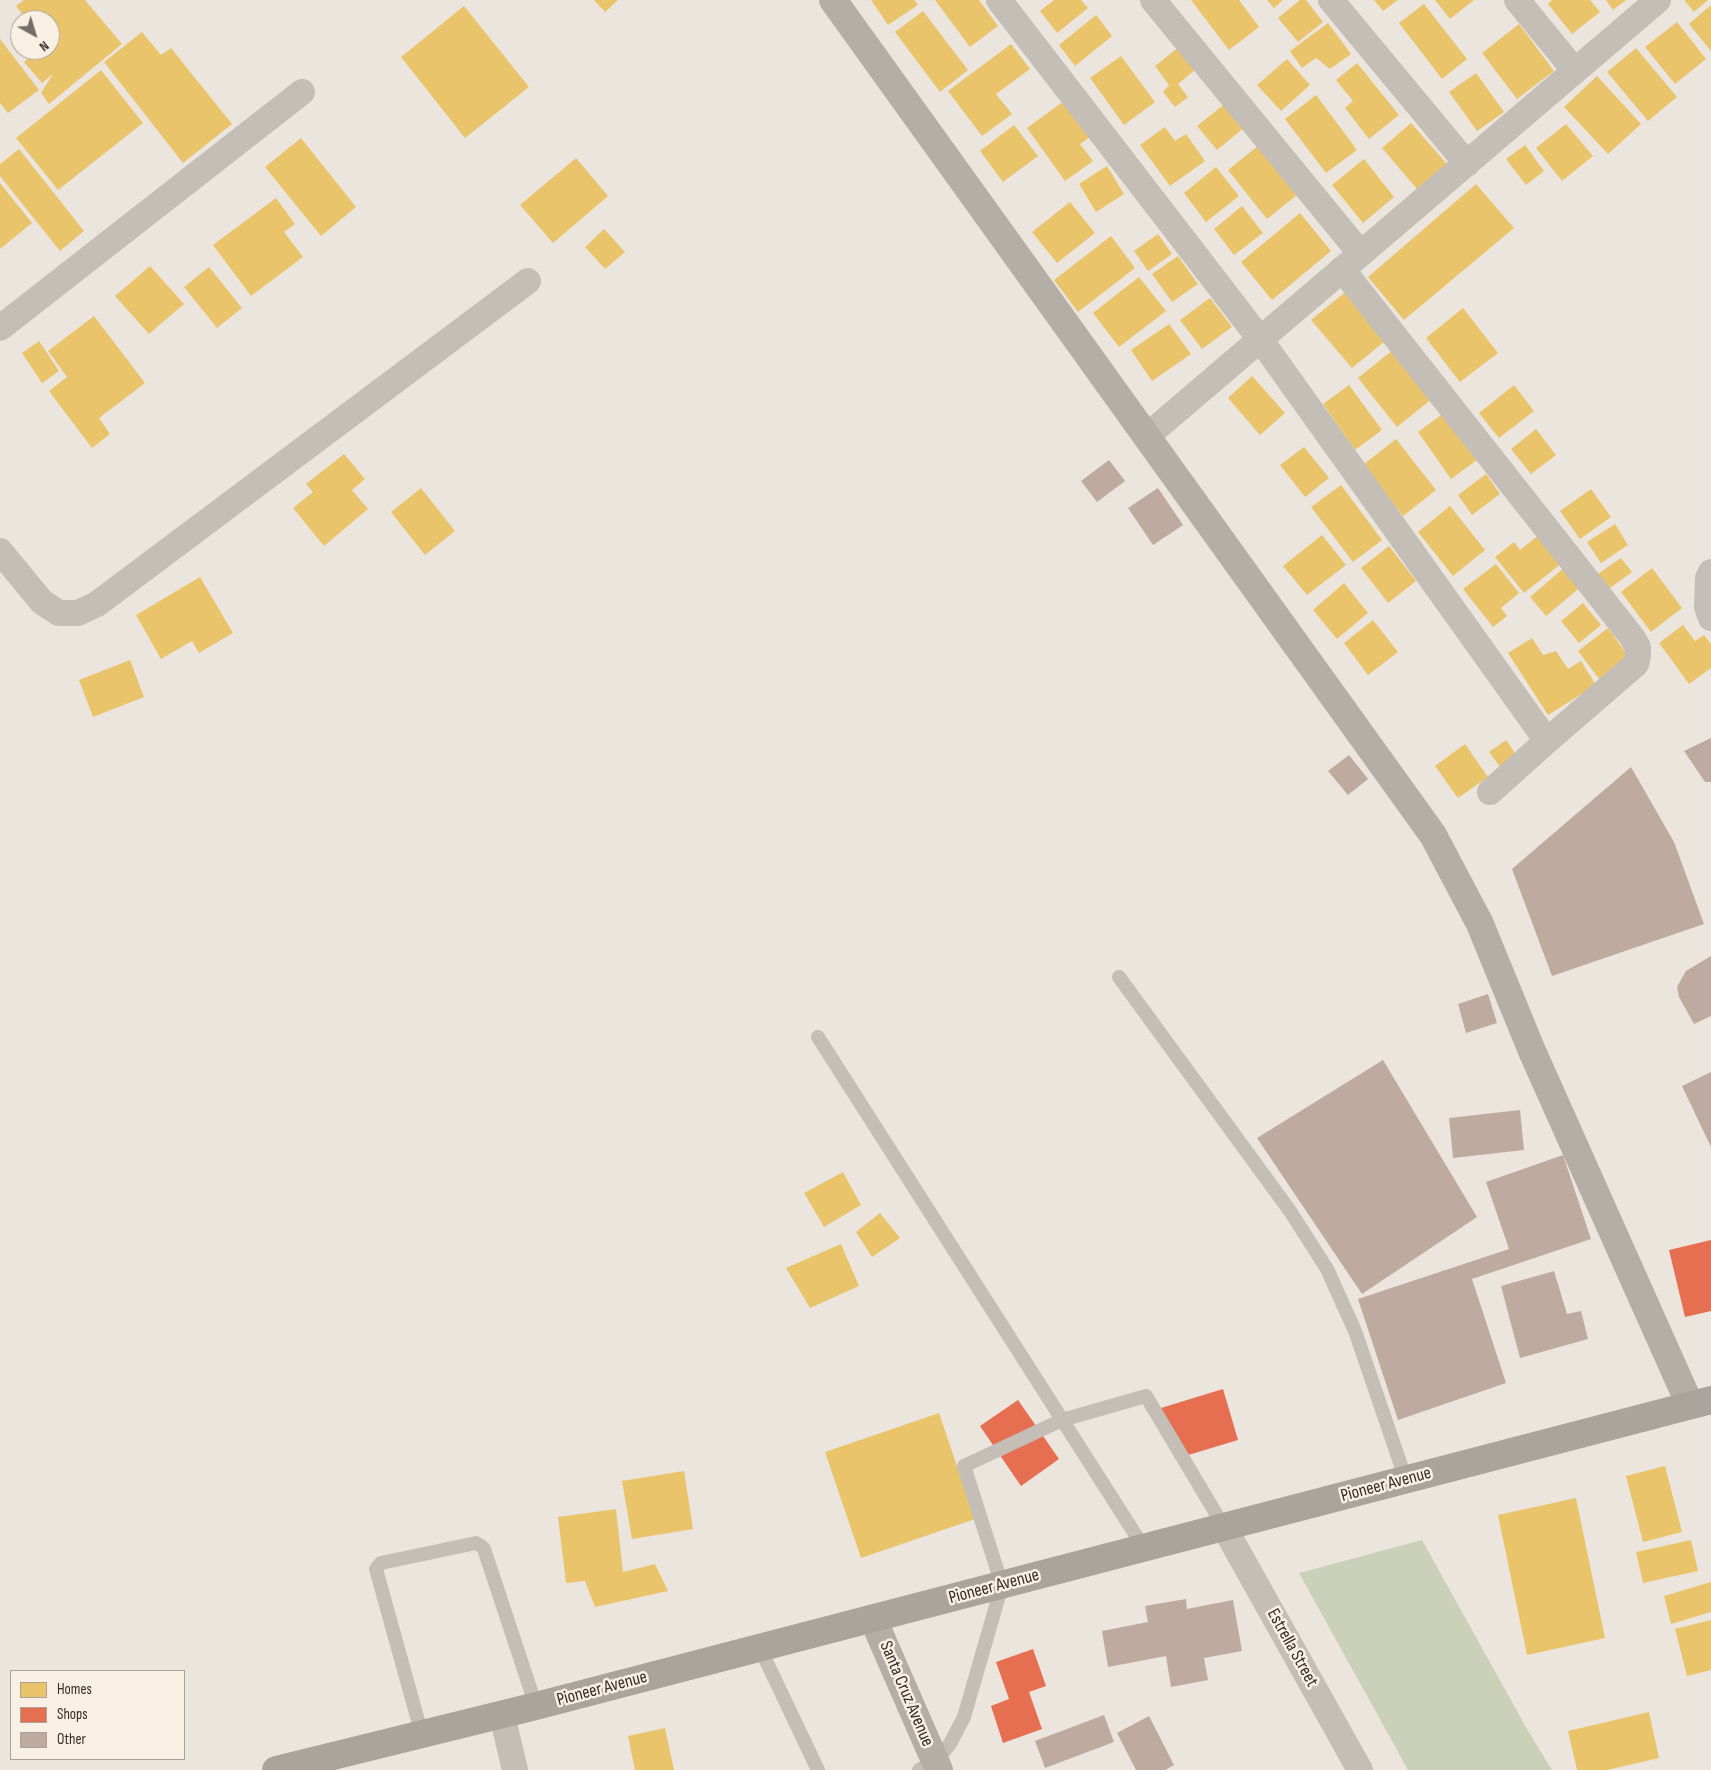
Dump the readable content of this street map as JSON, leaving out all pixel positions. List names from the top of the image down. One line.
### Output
{"streets":{"highway":["Pioneer Avenue"],"street":["Estrella Street","Santa Cruz Avenue"]},"crossings":[["Pioneer Avenue","Estrella Street"],["Pioneer Avenue","Santa Cruz Avenue"]],"legend":["Homes","Shops","Other"],"north":"bottom right"}
